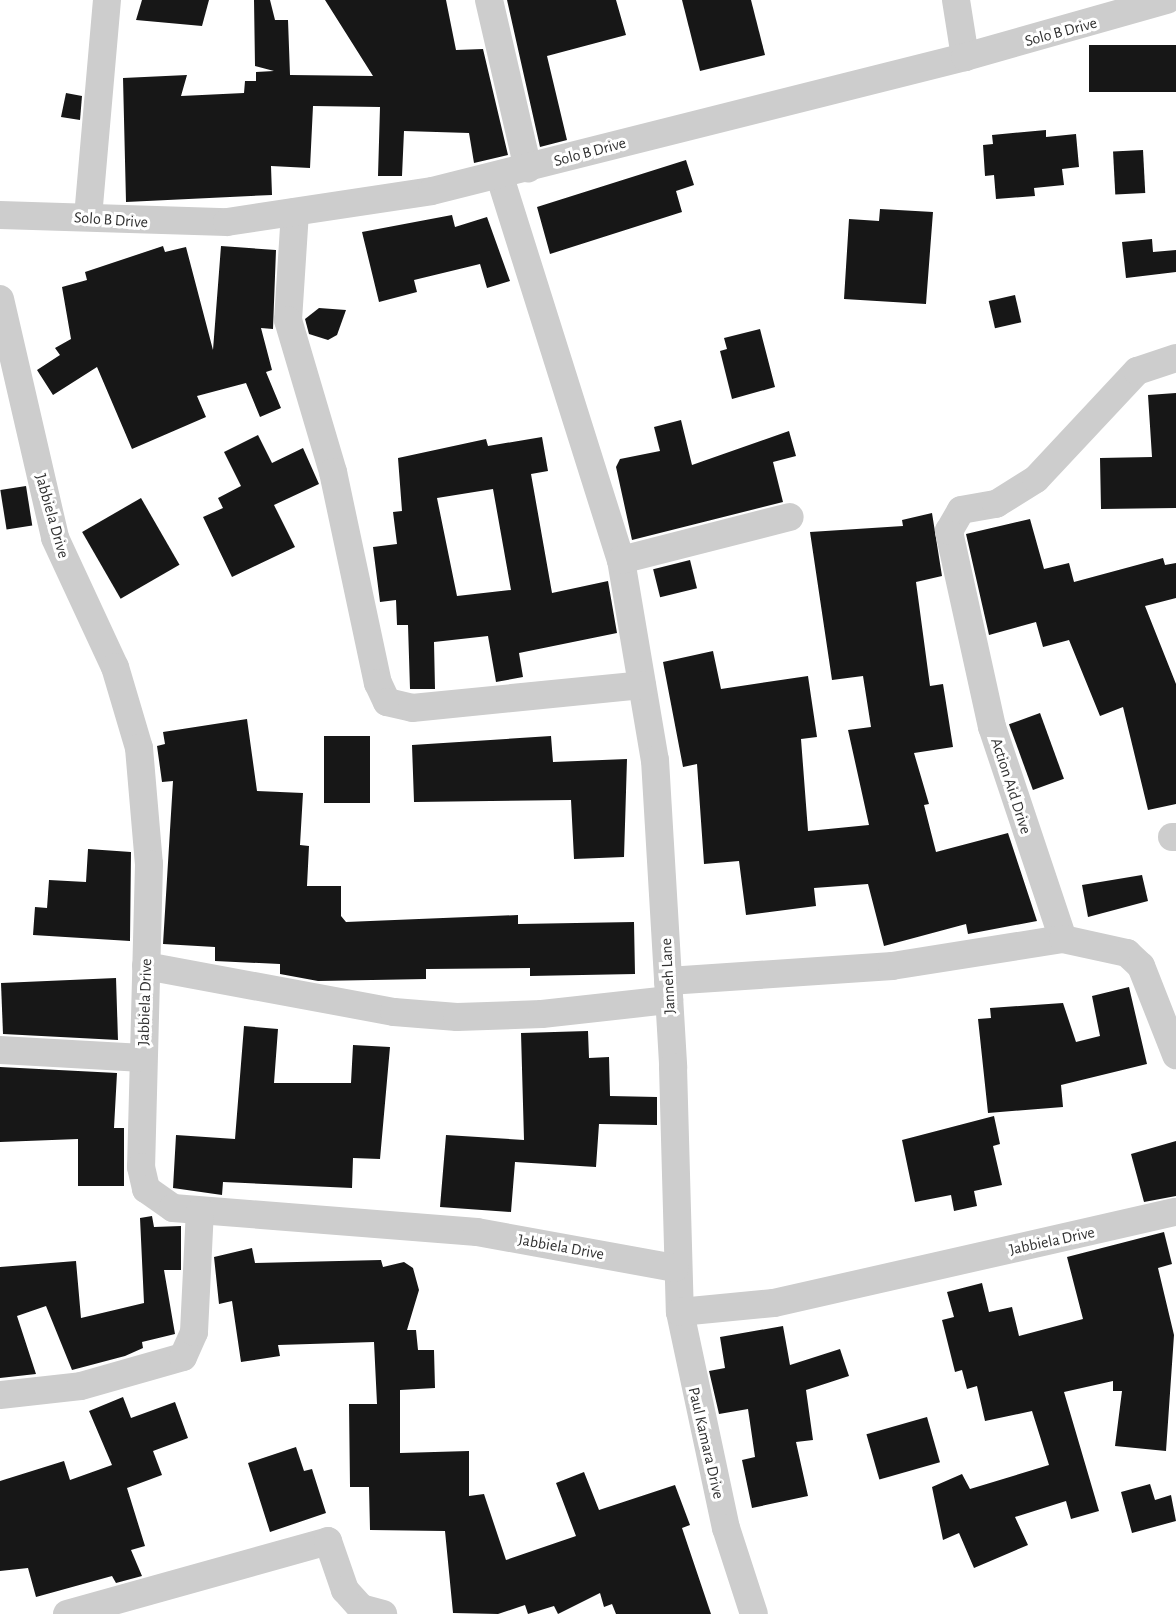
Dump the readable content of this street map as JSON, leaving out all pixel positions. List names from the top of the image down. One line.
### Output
{"streets":{"street":["Solo B Drive","Jabbiela Drive","Action Aid Drive","Janneh Lane","Paul Kamara Drive"]},"crossings":[["Solo B Drive","Janneh Lane"],["Jabbiela Drive","Janneh Lane"],["Jabbiela Drive","Paul Kamara Drive"],["Janneh Lane","Paul Kamara Drive"]]}
